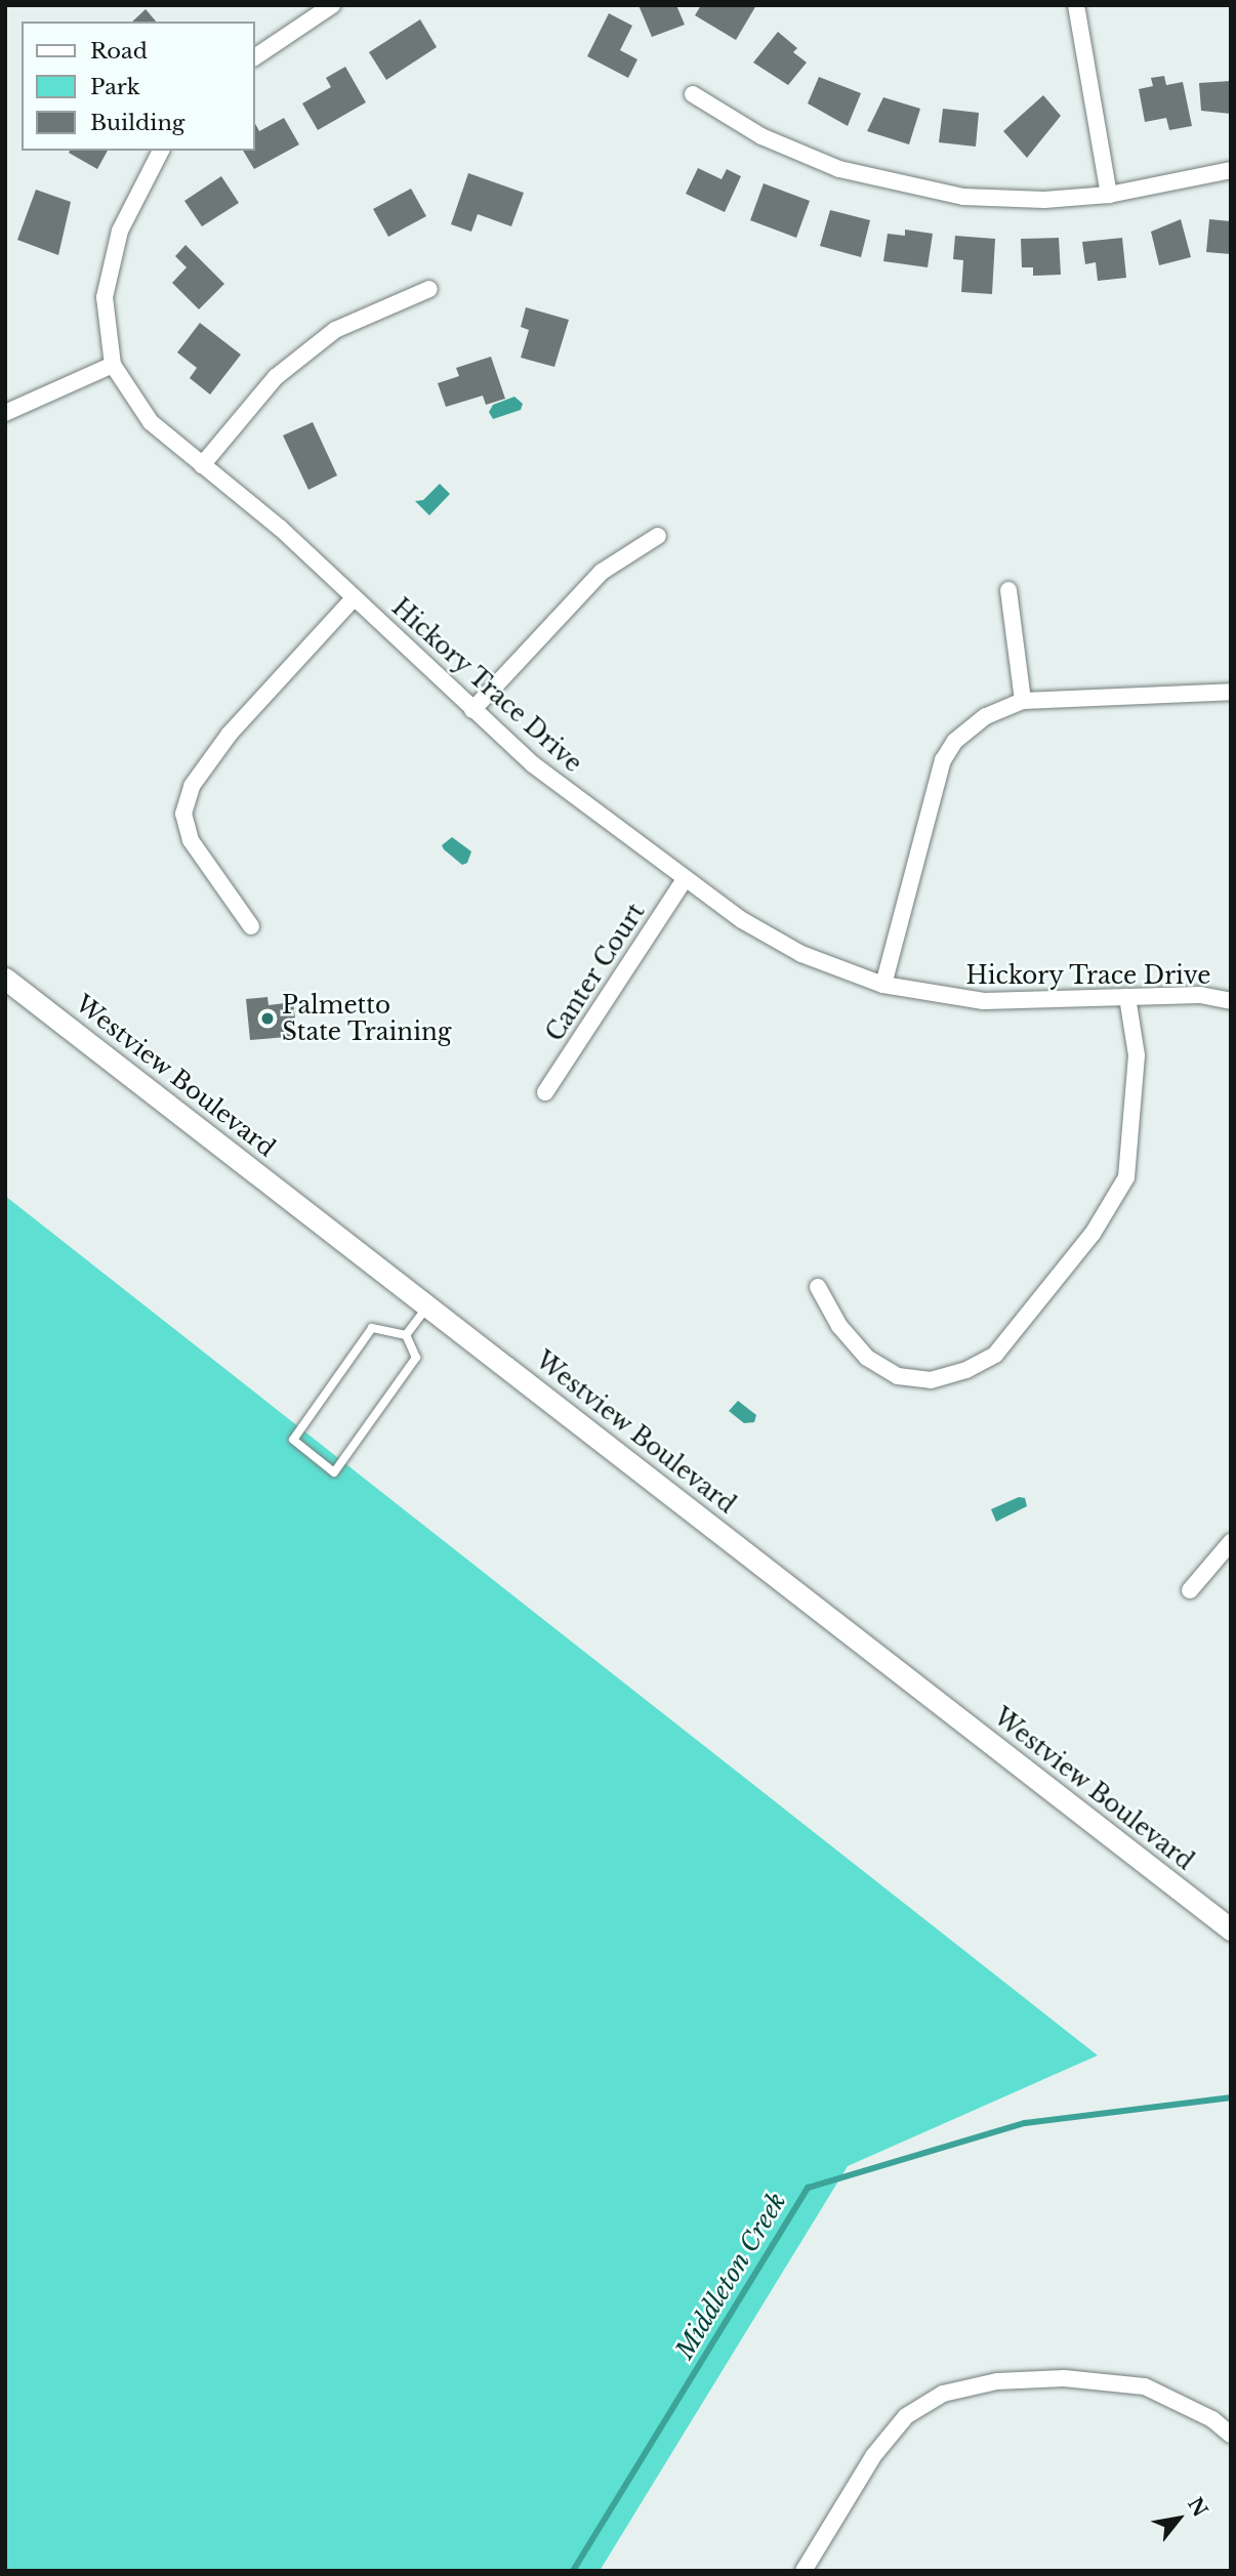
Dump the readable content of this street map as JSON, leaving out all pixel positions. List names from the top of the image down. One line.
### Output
{"streets":{"street":["Hickory Trace Drive","Canter Court","Westview Boulevard"]},"crossings":[["Hickory Trace Drive","Canter Court"]],"water":["Middleton Creek"],"places":["Palmetto State Training"],"legend":["Road","Park","Building"],"north":"top right"}
